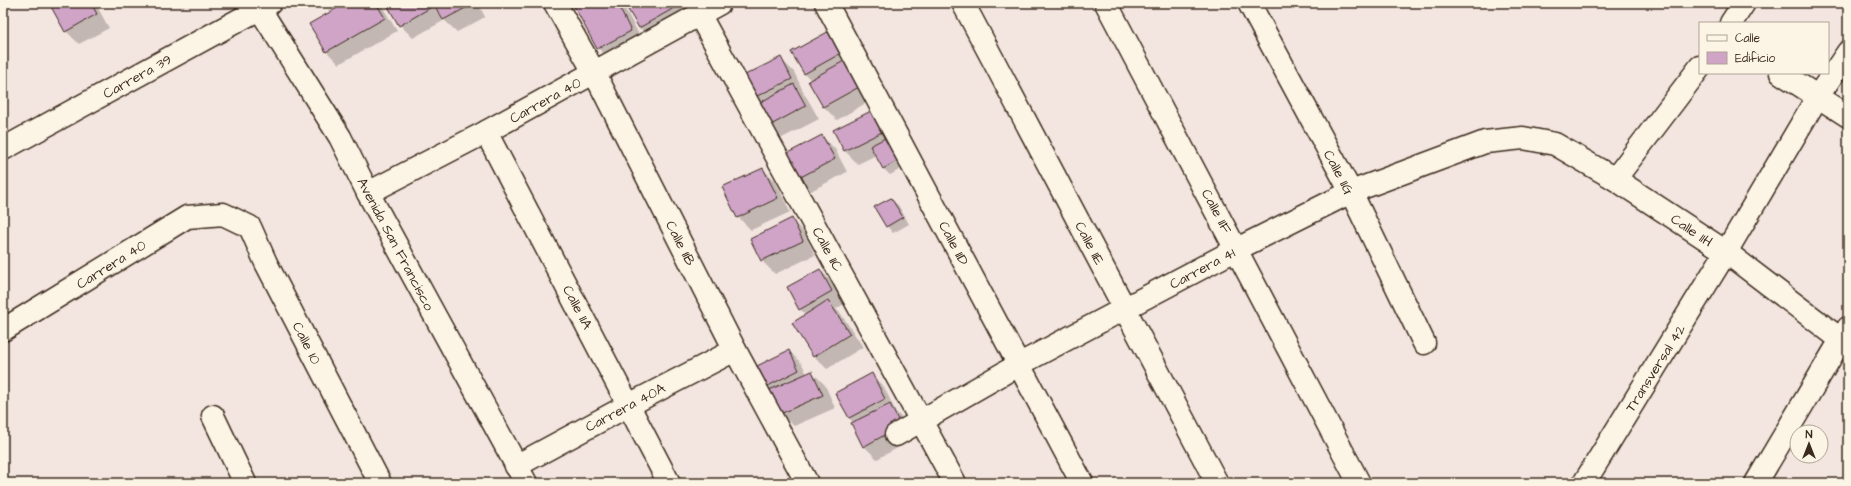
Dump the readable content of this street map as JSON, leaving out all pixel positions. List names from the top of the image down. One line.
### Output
{"streets":{"street":["Carrera 39","Carrera 40","Calle 11G","Calle 11F","Calle 11H","Calle 11B","Calle 11D","Calle 11E","Avenida San Francisco","Calle 11C","Carrera 41","Calle 11A","Calle 10","Transversal 42","Carrera 40A"]},"crossings":[["Carrera 39","Avenida San Francisco"],["Carrera 40","Calle 11B"],["Carrera 40","Avenida San Francisco"],["Carrera 40","Calle 11C"],["Carrera 40","Calle 11A"],["Carrera 40","Calle 10"],["Calle 11G","Carrera 41"],["Calle 11F","Carrera 41"],["Calle 11H","Carrera 41"],["Calle 11H","Transversal 42"],["Calle 11B","Carrera 40A"],["Calle 11D","Carrera 41"],["Calle 11E","Carrera 41"],["Avenida San Francisco","Carrera 40A"],["Calle 11C","Carrera 41"],["Calle 11A","Carrera 40A"]],"legend":["Calle","Edificio"],"north":"top"}
